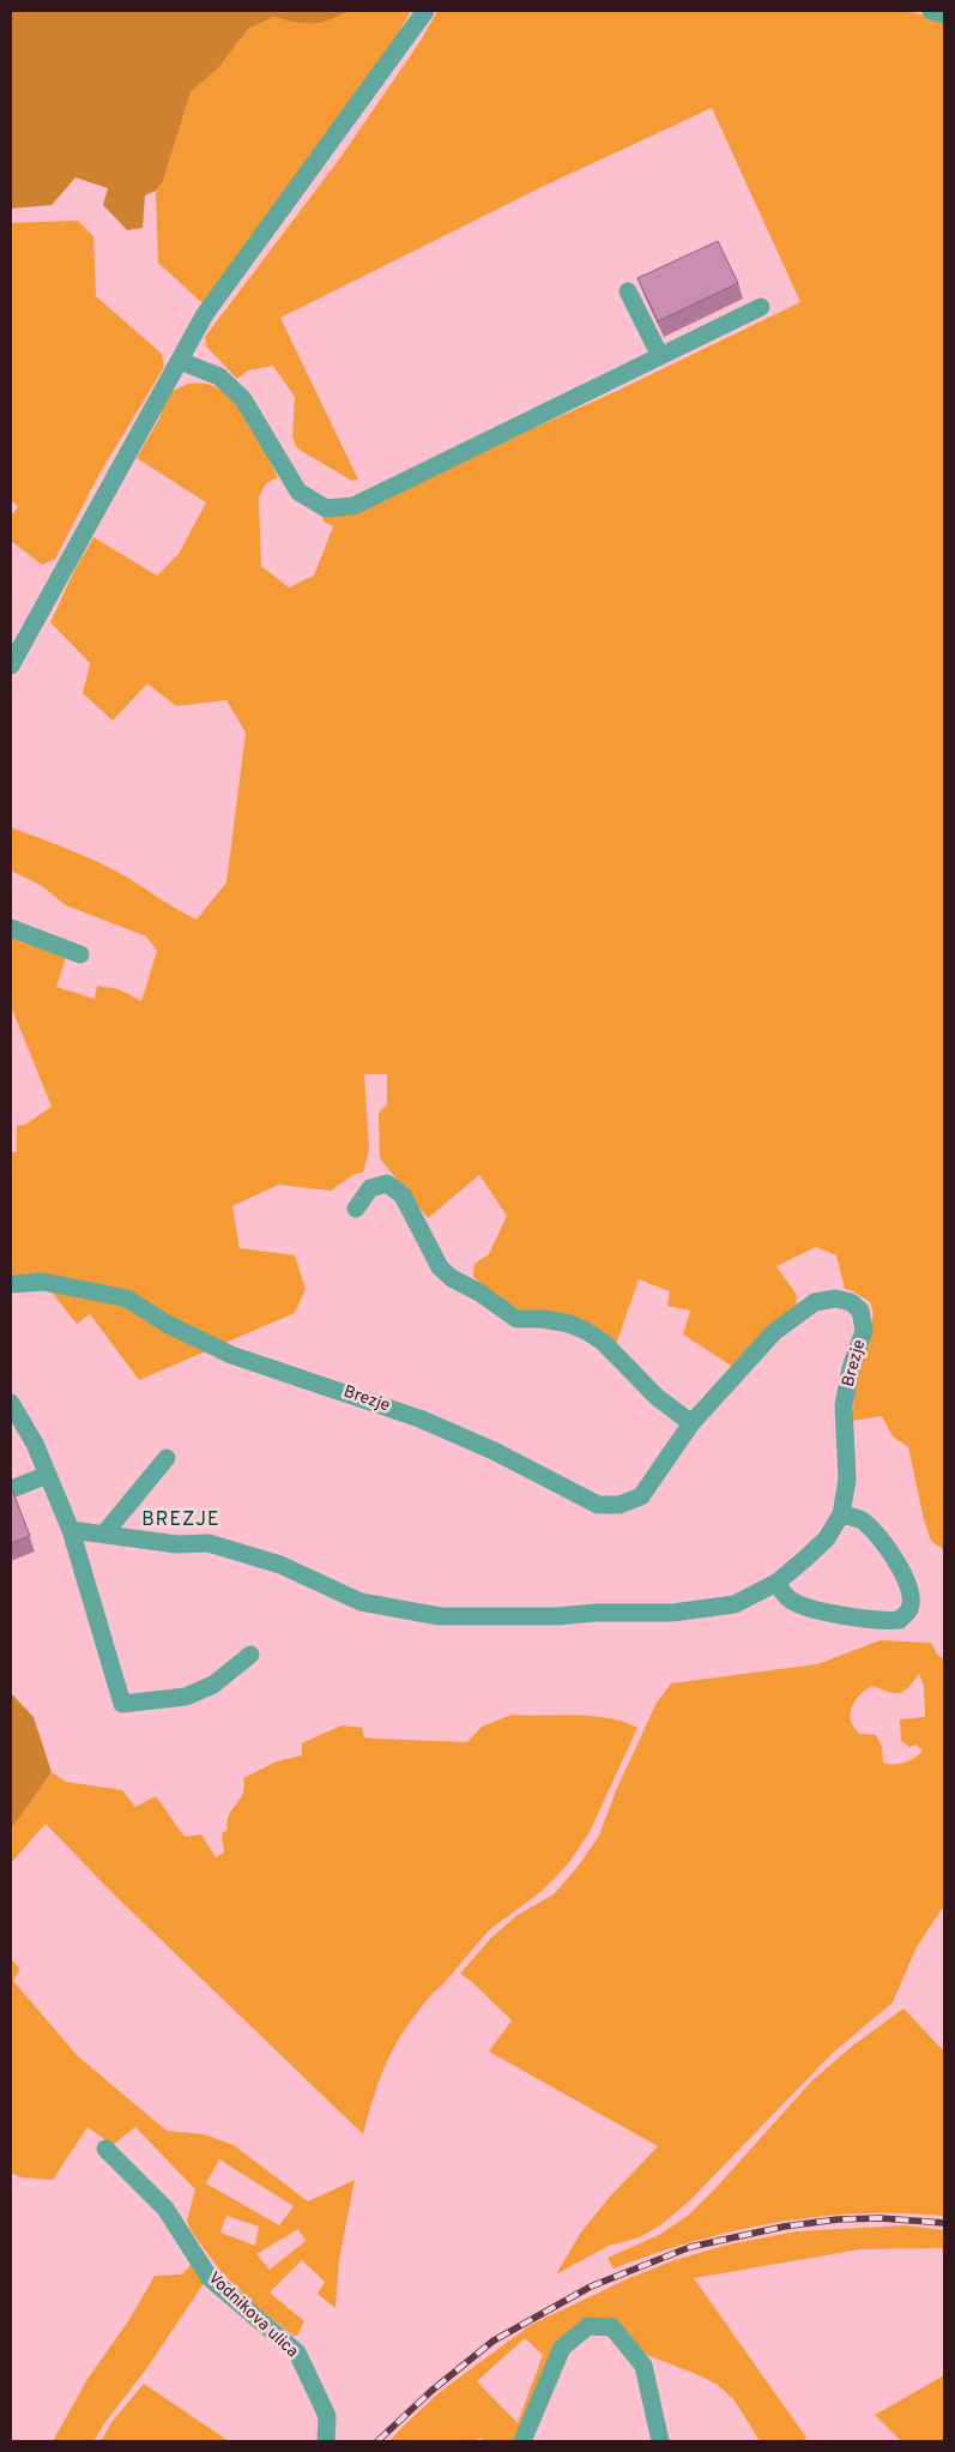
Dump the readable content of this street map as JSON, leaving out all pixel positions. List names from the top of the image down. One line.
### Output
{"streets":{"street":["Brezje","Vodnikova ulica"]},"districts":["BREZJE"]}
